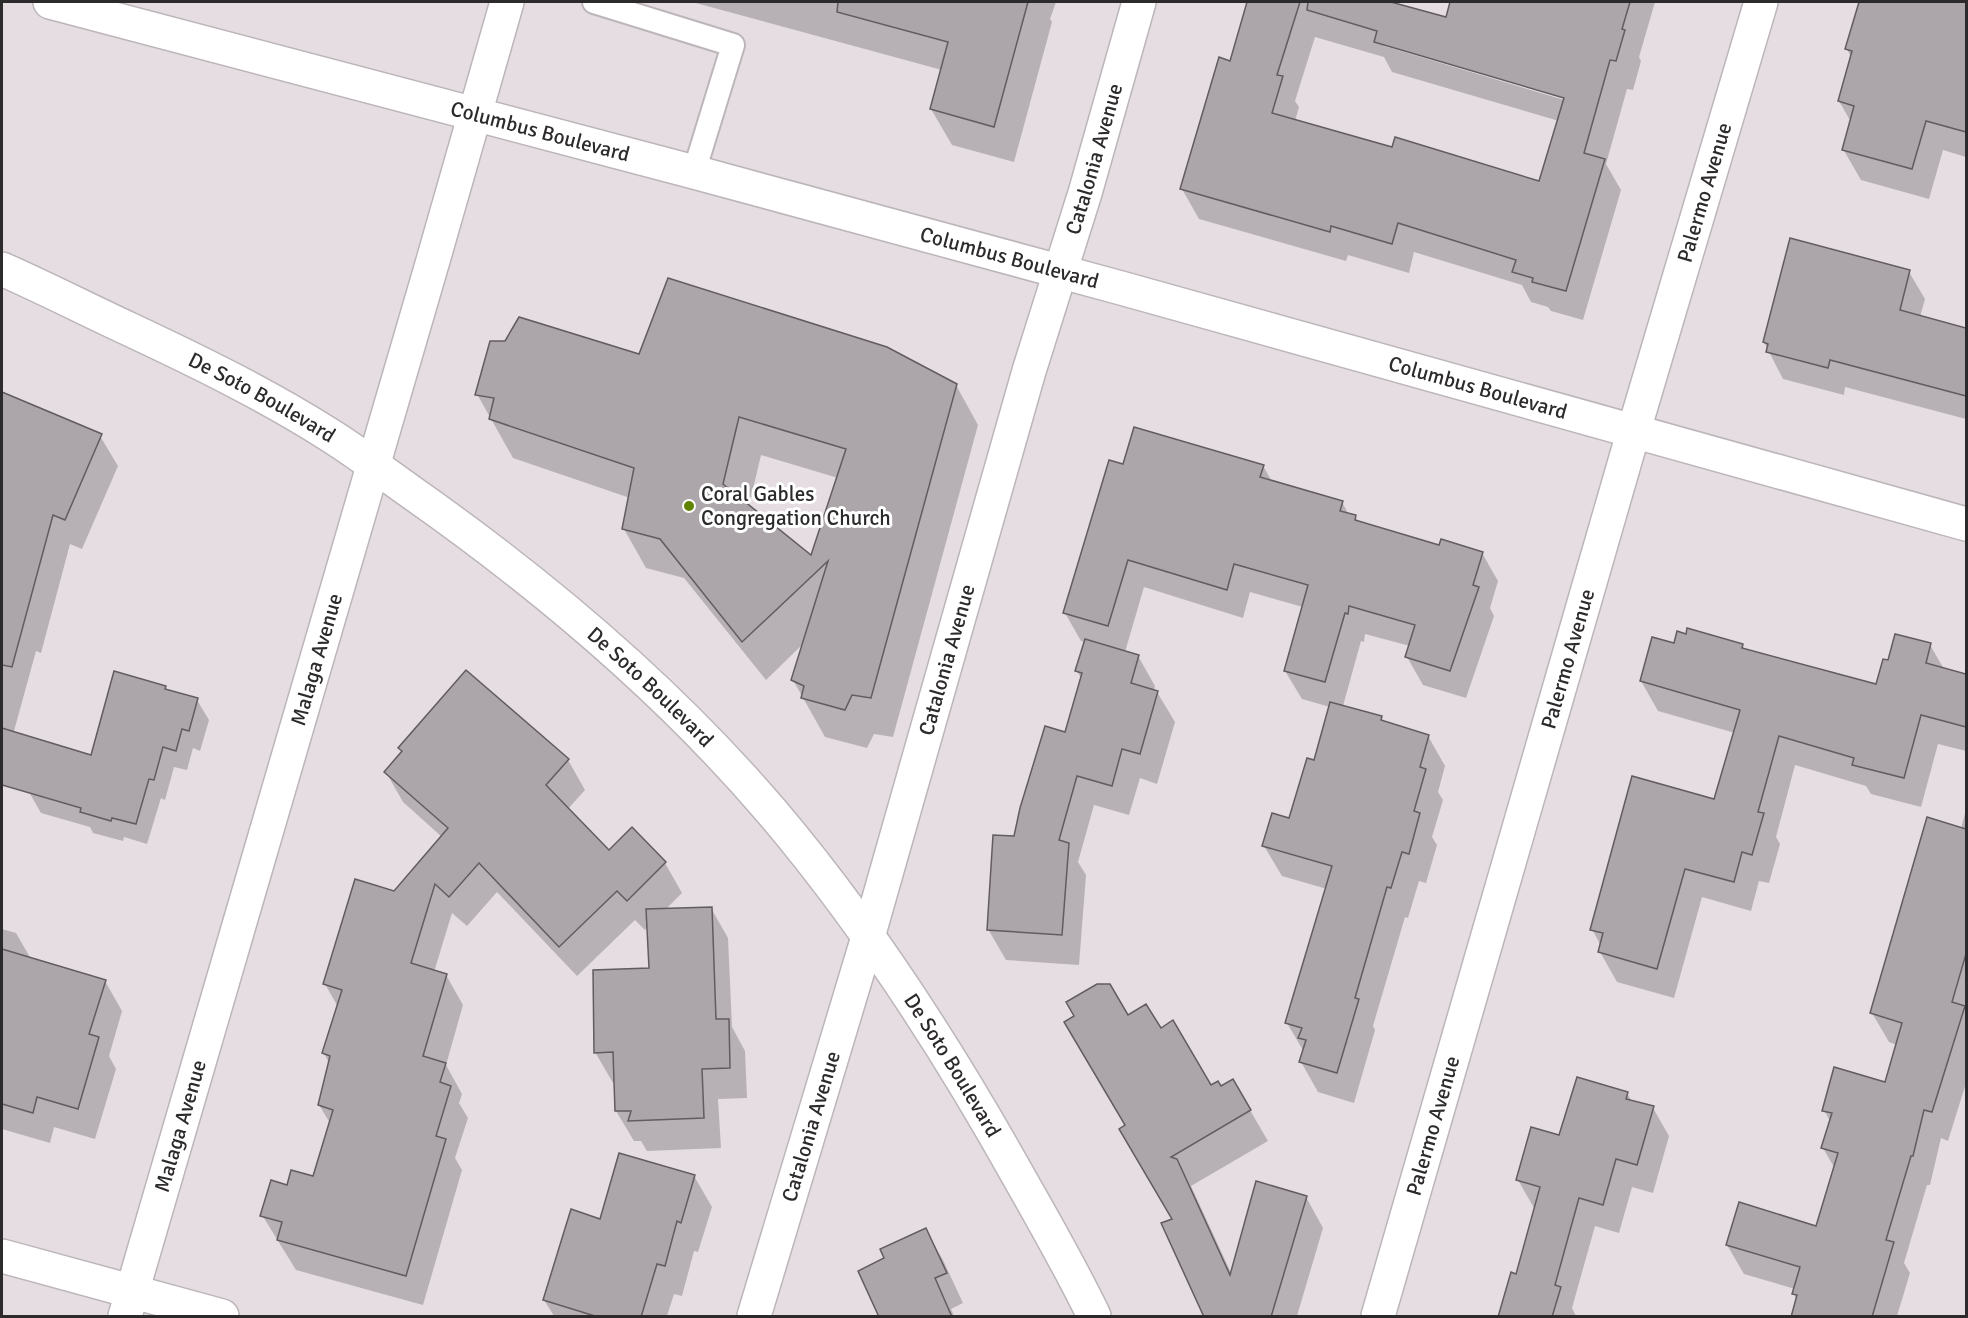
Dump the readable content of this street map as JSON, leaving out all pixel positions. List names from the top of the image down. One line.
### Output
{"streets":{"street":["Columbus Boulevard","Catalonia Avenue","Palermo Avenue","De Soto Boulevard","Malaga Avenue"]},"crossings":[["Columbus Boulevard","Catalonia Avenue"],["Columbus Boulevard","Palermo Avenue"],["Columbus Boulevard","Malaga Avenue"],["Catalonia Avenue","De Soto Boulevard"],["De Soto Boulevard","Malaga Avenue"]],"places":["Coral Gables Congregation Church"]}
